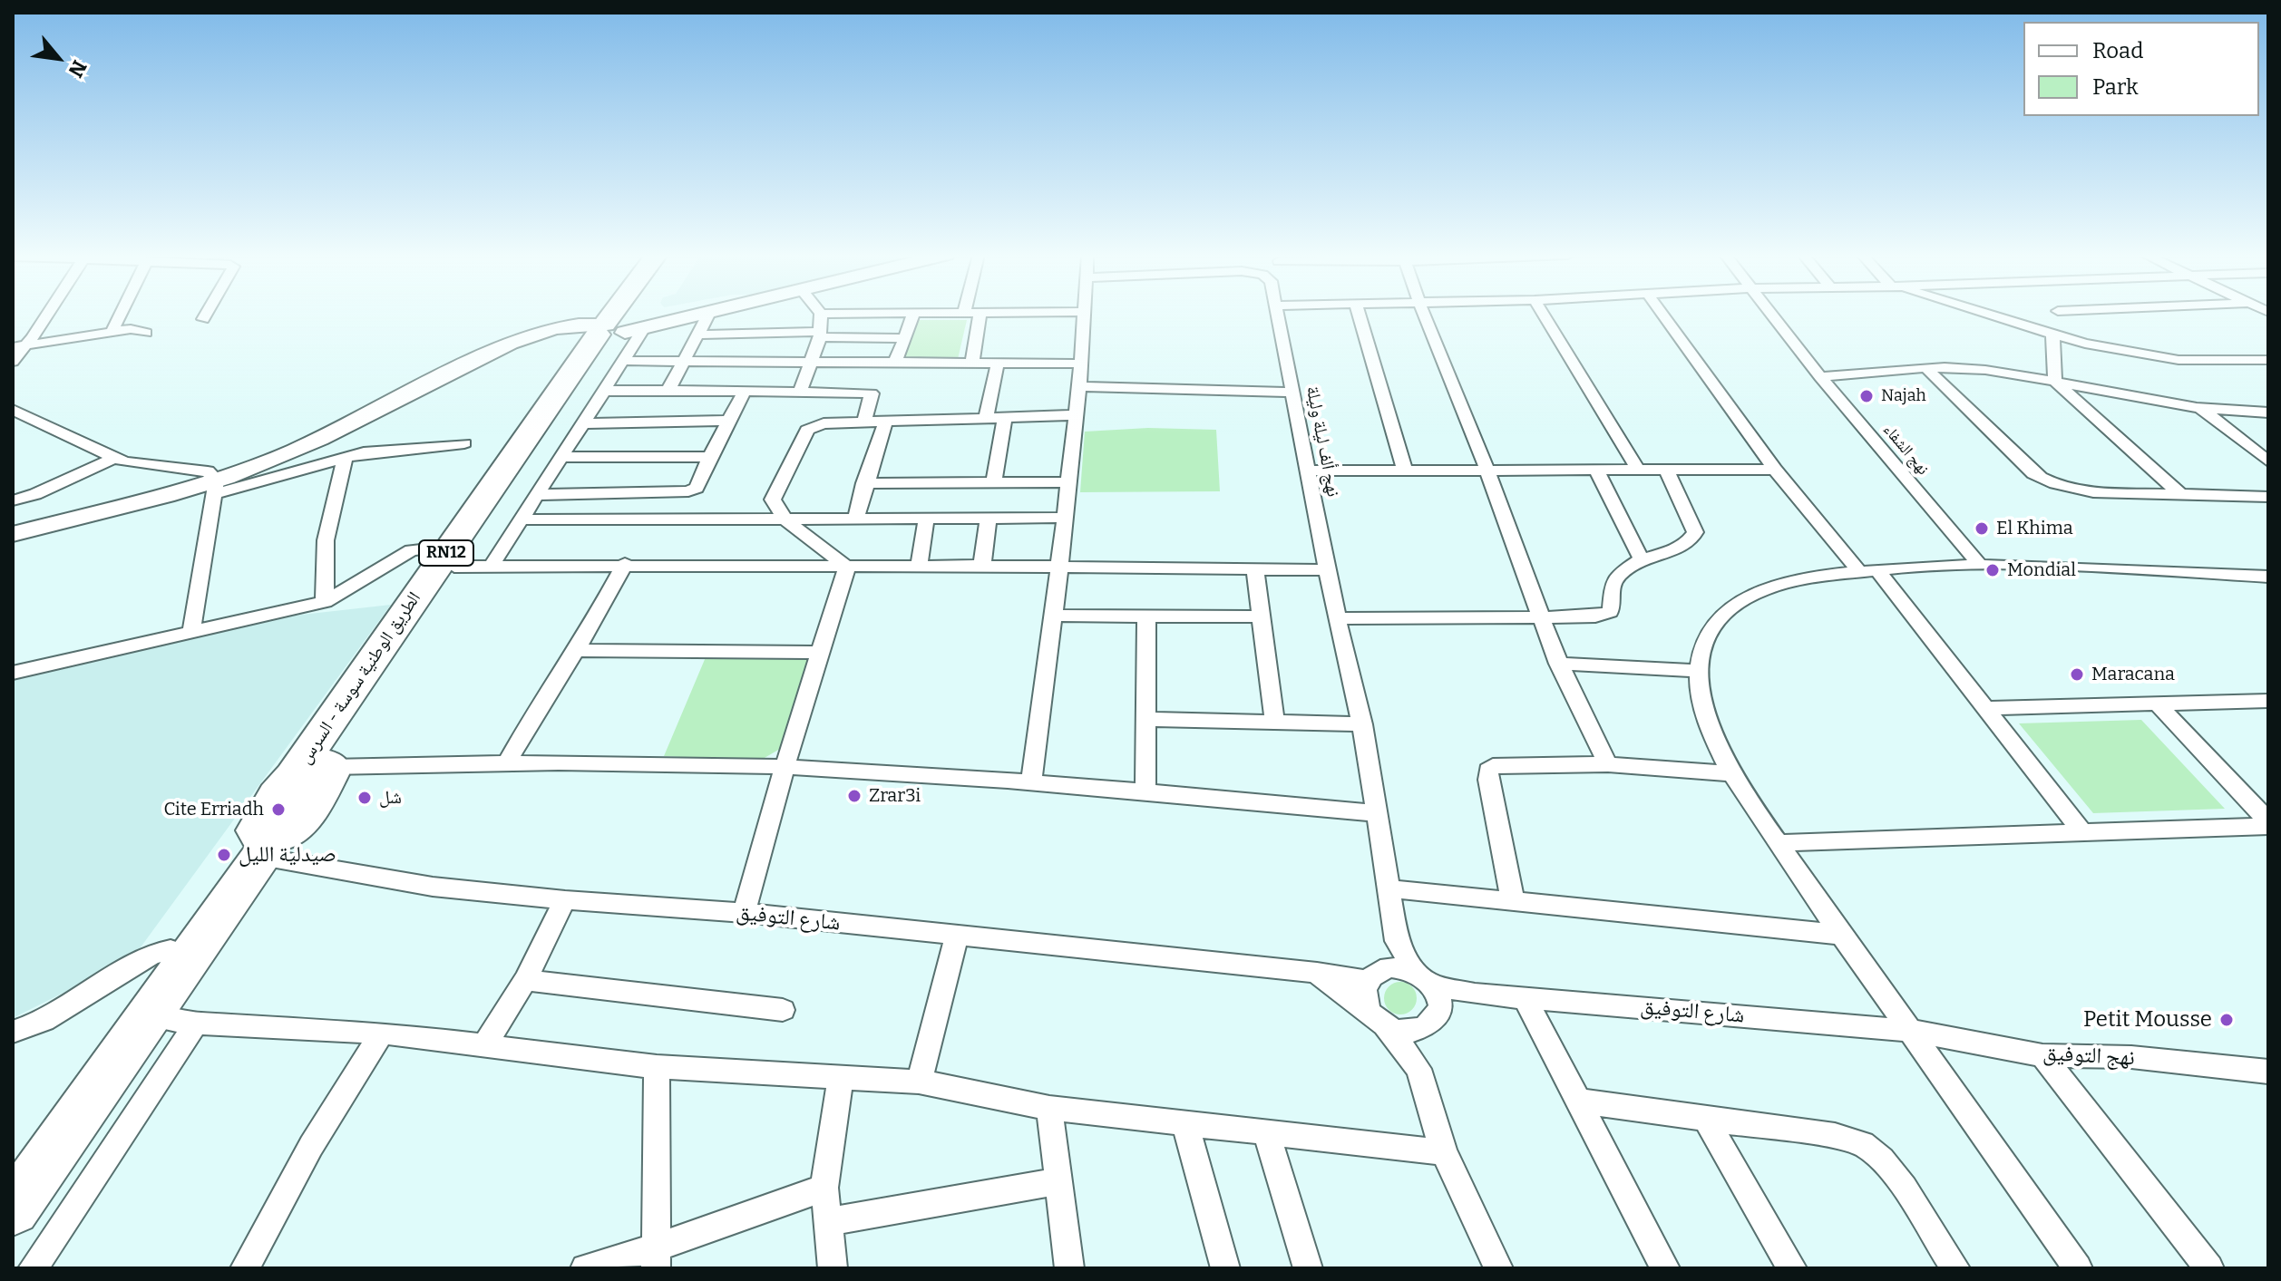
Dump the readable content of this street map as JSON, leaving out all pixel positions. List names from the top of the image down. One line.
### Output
{"streets":{"highway":["RN12","الطريق الوطنية سوسة - السرس"],"street":["نهج ألف ليلة وليلة","نهج الشفاء","شارع التوفيق","نهج التوفيق"]},"crossings":[["RN12","الطريق الوطنية سوسة - السرس"],["RN12","شارع التوفيق"],["شارع التوفيق","نهج التوفيق"]],"places":["Najah","El Khima","Mondial","Maracana","Zrar3i","شل","Cite Erriadh","صيدلية الليل","Petit Mousse"],"legend":["Road","Park"],"north":"bottom right"}
